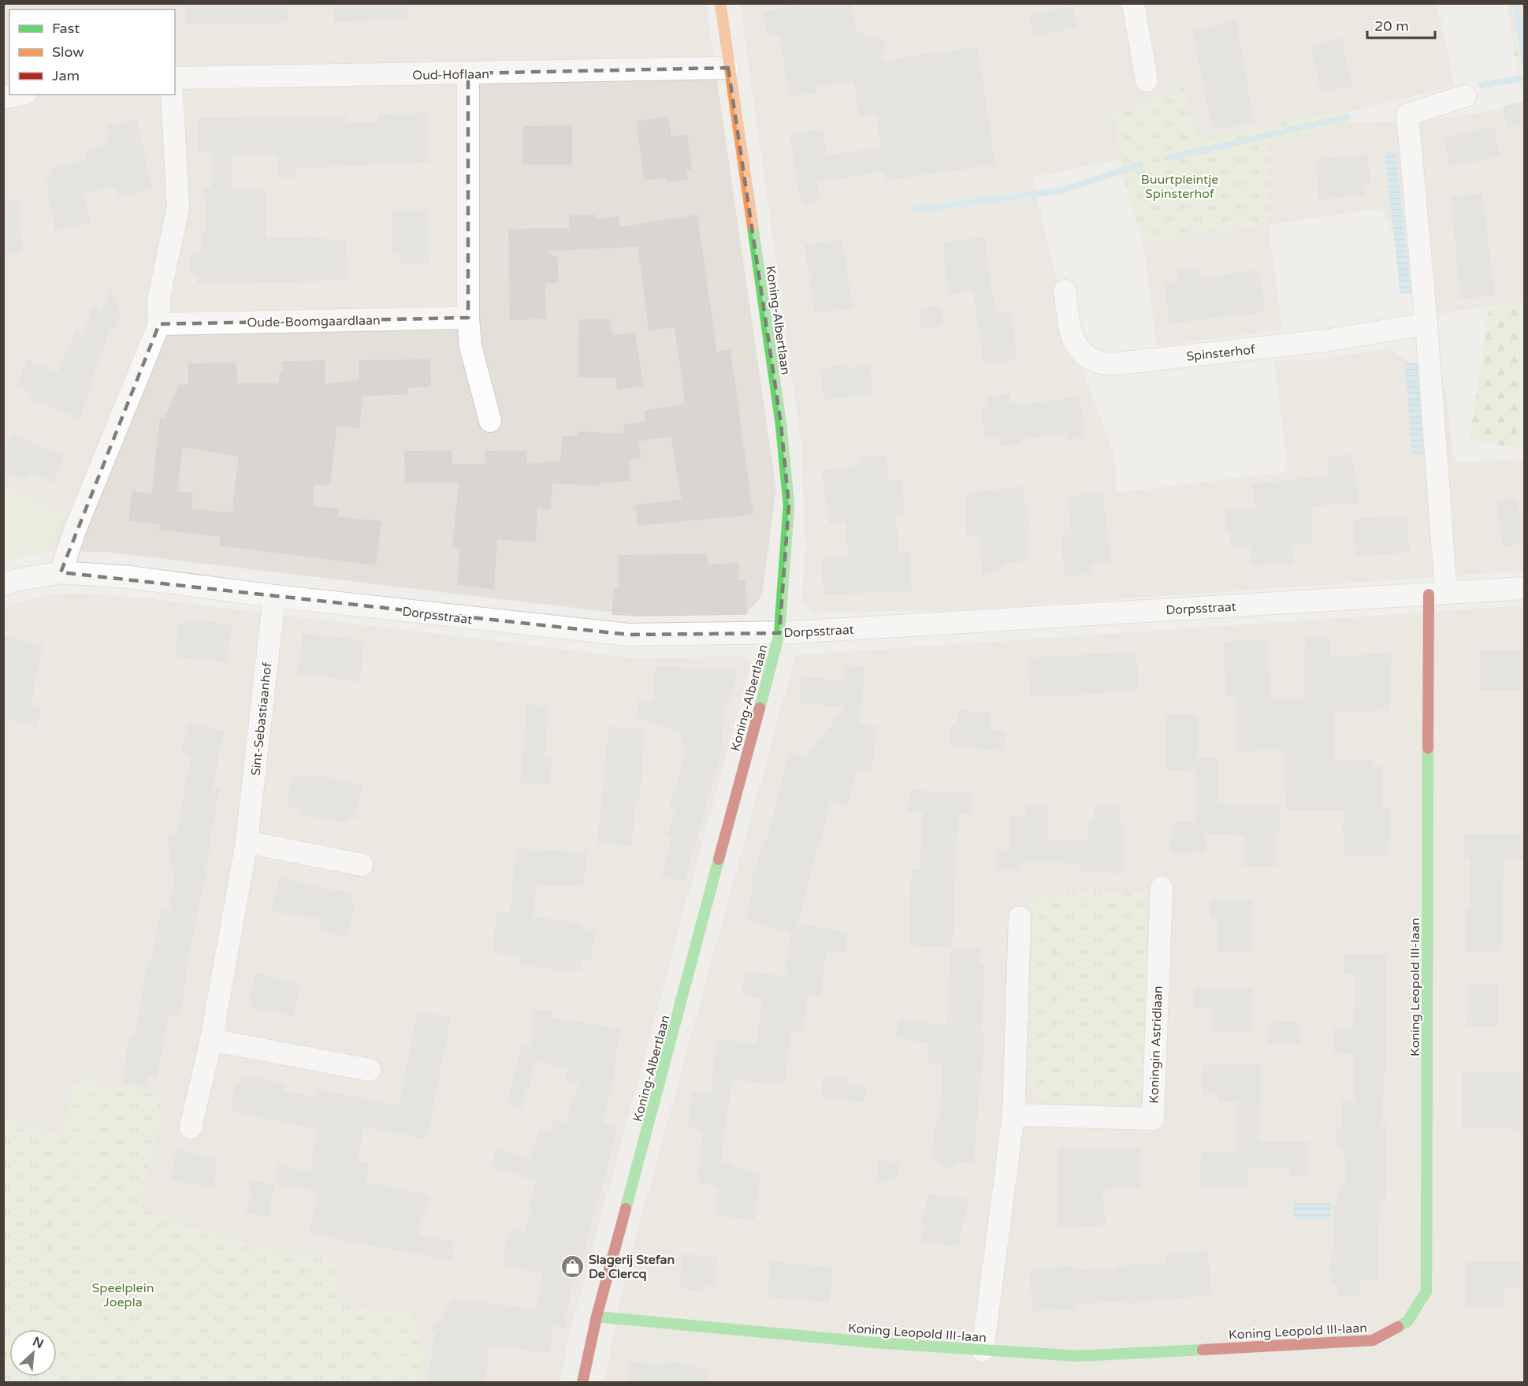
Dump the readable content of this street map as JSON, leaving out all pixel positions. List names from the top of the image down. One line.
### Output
{"streets":{"street":["Oud-Hoflaan","Koning-Albertlaan","Oude-Boomgaardlaan","Spinsterhof","Dorpsstraat","Sint-Sebastiaanhof","Koning Leopold III-laan","Koningin Astridlaan"]},"crossings":[["Oud-Hoflaan","Koning-Albertlaan"],["Koning-Albertlaan","Dorpsstraat"],["Koning-Albertlaan","Koning Leopold III-laan"],["Dorpsstraat","Sint-Sebastiaanhof"],["Dorpsstraat","Koning Leopold III-laan"]],"parks":["Buurtpleintje Spinsterhof","Speelplein Joepla"],"places":{"shop":["Slagerij Stefan De Clercq"]},"legend":["Fast","Slow","Jam"],"scale_bar":"20 m","north":"top right"}
